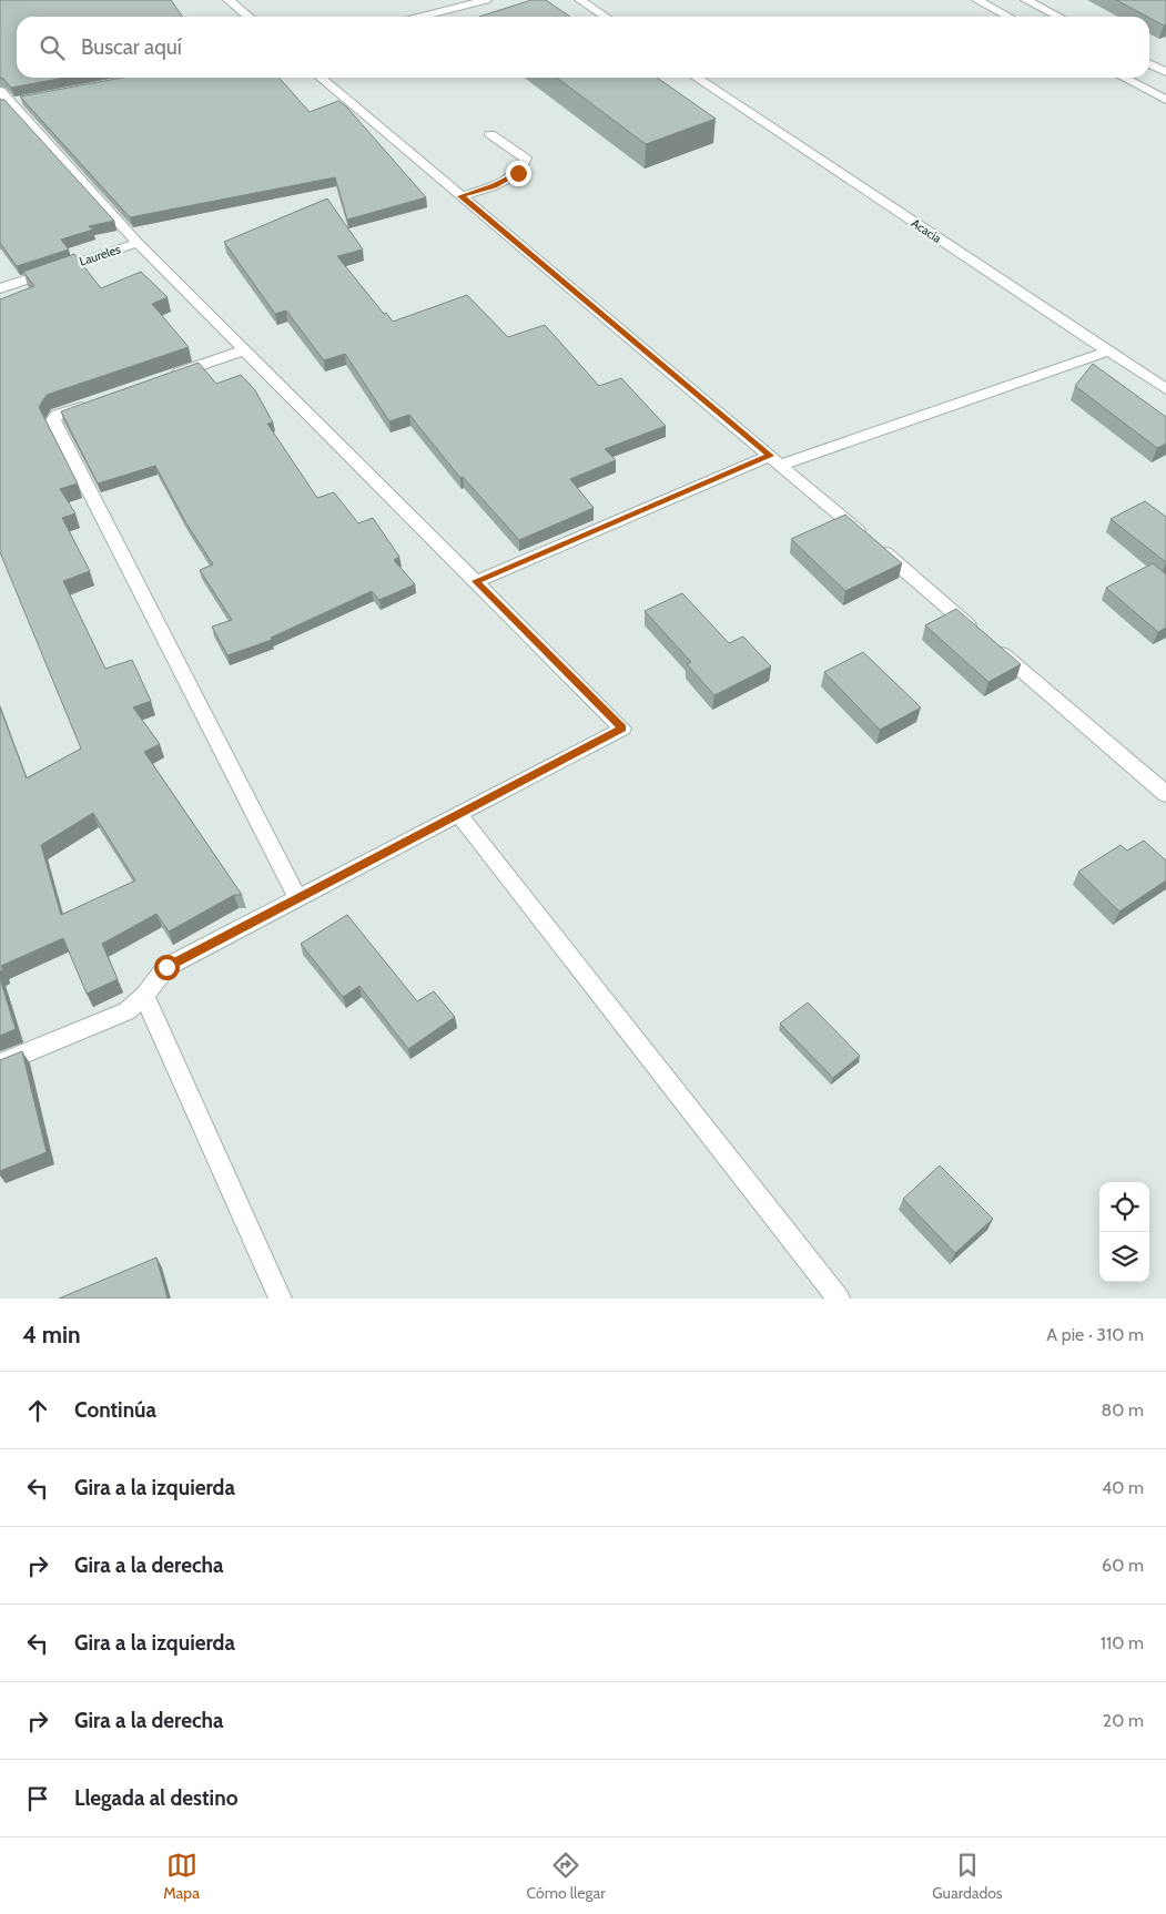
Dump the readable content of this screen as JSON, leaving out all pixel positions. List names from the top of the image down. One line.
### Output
{"streets":{"street":["Acacia","Laureles"]},"page":{"search":"Buscar aquí","heading":["4 min","A pie · 310 m"],"list":[["Continúa","80 m"],["Gira a la izquierda","40 m"],["Gira a la derecha","60 m"],["Gira a la izquierda","110 m"],["Gira a la derecha","20 m"],"Llegada al destino"],"nav":["Mapa","Cómo llegar","Guardados"]}}
